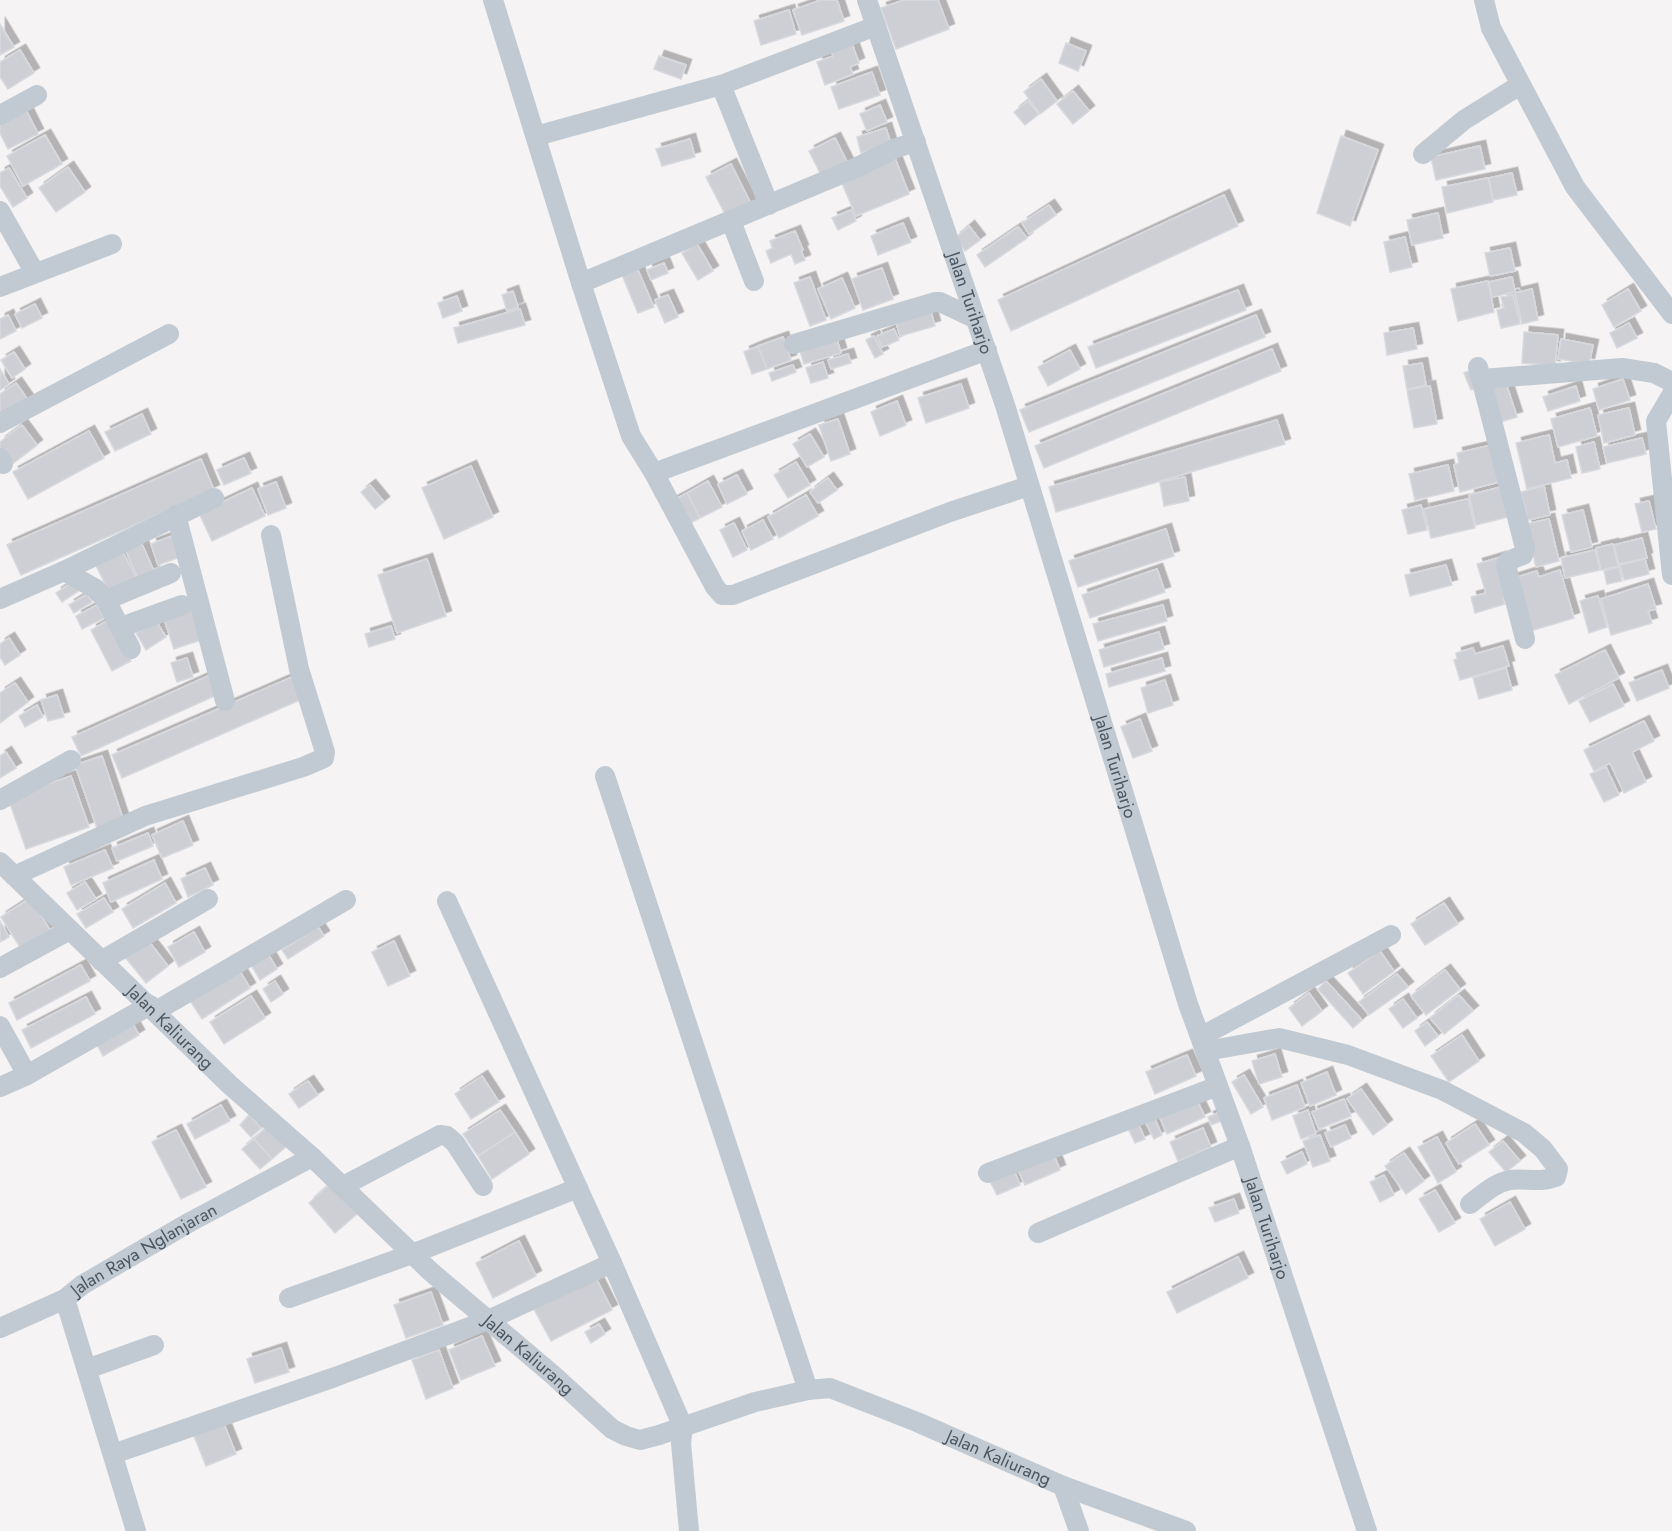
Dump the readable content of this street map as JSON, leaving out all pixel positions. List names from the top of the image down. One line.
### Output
{"streets":{"street":["Jalan Turiharjo","Jalan Kaliurang","Jalan Raya Nglanjaran"]},"crossings":[["Jalan Kaliurang","Jalan Raya Nglanjaran"]]}
